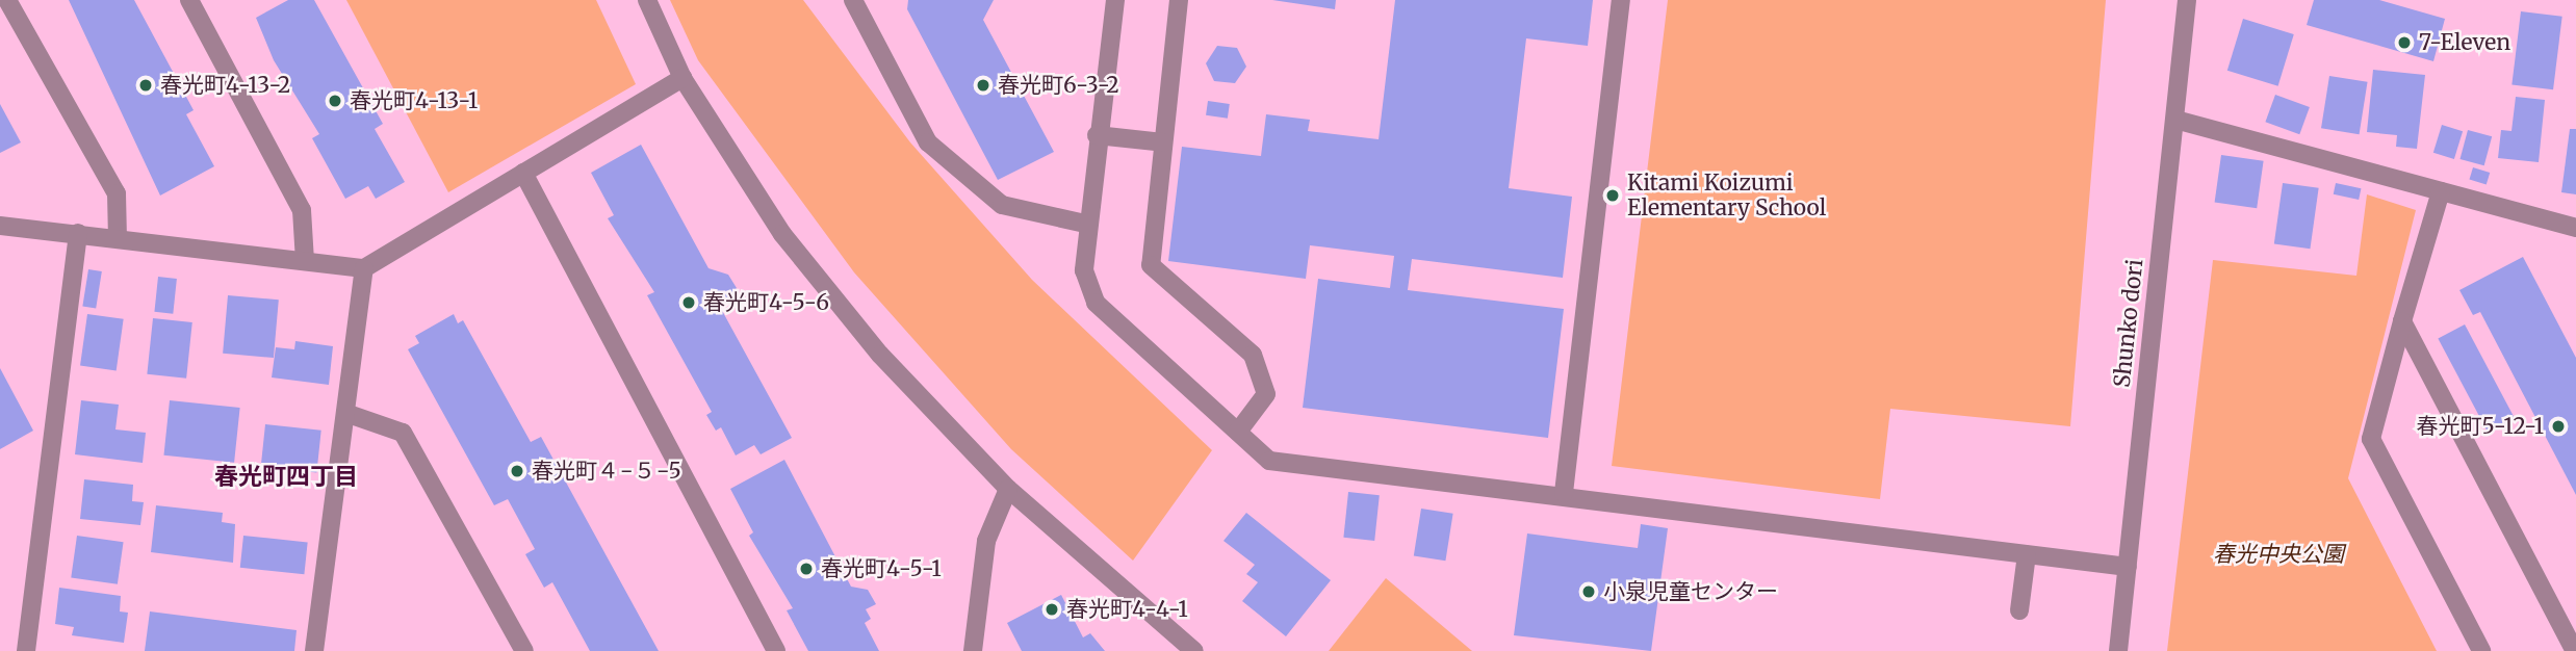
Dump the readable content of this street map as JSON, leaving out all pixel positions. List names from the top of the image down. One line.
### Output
{"streets":{"street":["Shunko dori"]},"districts":["春光町四丁目"],"parks":["春光中央公園"],"places":["7-Eleven","春光町4-13-2","春光町6-3-2","春光町4-13-1","Kitami Koizumi Elementary School","春光町4-5-6","春光町5-12-1","春光町４−５−5","春光町4-5-1","小泉児童センター","春光町4-4-1"]}
